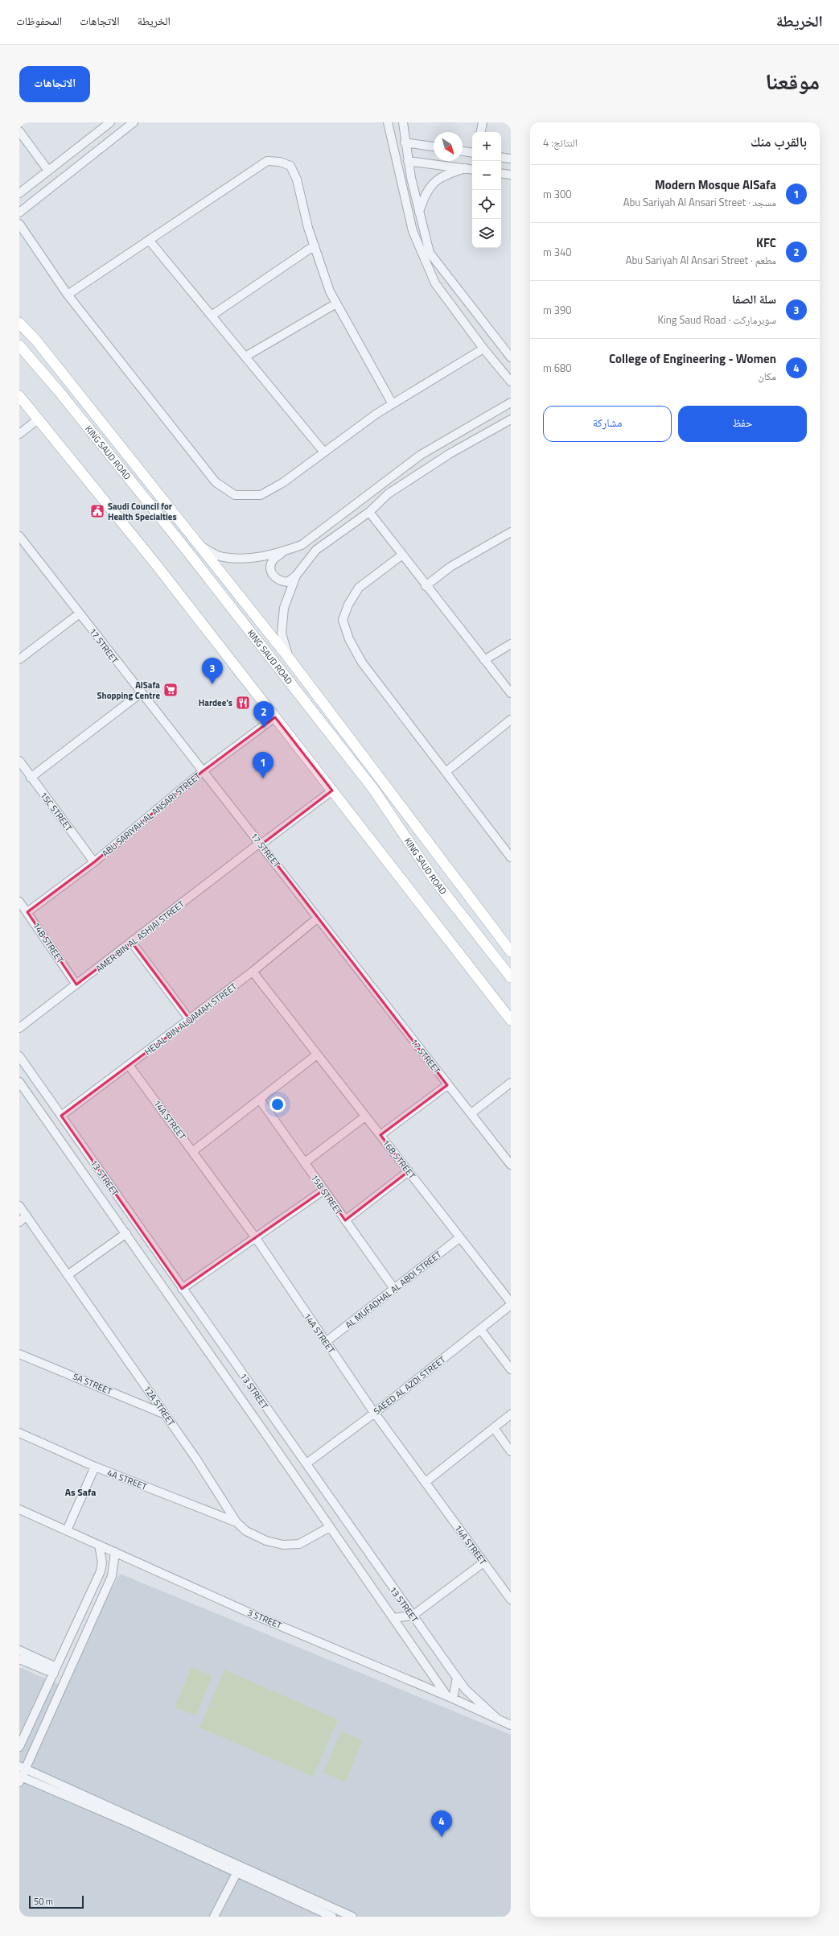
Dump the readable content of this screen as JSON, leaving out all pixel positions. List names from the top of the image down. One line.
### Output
{"streets":{"main road":["KING SAUD ROAD"],"street":["17 STREET","15C STREET","ABU SARIYAH AL ANSARI STREET","AMER BIN AL ASHJAI STREET","14B STREET","HELAL BIN ALQAMAH STREET","14A STREET","16B STREET","13 STREET","15B STREET","AL MUFADHAL AL ABDI STREET","5A STREET","SAEED AL AZDI STREET","12A STREET","4A STREET","3 STREET"]},"crossings":[["17 STREET","ABU SARIYAH AL ANSARI STREET"],["17 STREET","AMER BIN AL ASHJAI STREET"],["17 STREET","HELAL BIN ALQAMAH STREET"],["15C STREET","ABU SARIYAH AL ANSARI STREET"],["ABU SARIYAH AL ANSARI STREET","14B STREET"],["AMER BIN AL ASHJAI STREET","14B STREET"],["HELAL BIN ALQAMAH STREET","14A STREET"],["HELAL BIN ALQAMAH STREET","16B STREET"],["HELAL BIN ALQAMAH STREET","13 STREET"],["14A STREET","AL MUFADHAL AL ABDI STREET"],["14A STREET","SAEED AL AZDI STREET"],["16B STREET","AL MUFADHAL AL ABDI STREET"],["13 STREET","SAEED AL AZDI STREET"],["13 STREET","12A STREET"],["13 STREET","3 STREET"],["15B STREET","AL MUFADHAL AL ABDI STREET"],["5A STREET","12A STREET"],["12A STREET","4A STREET"]],"districts":["As Safa"],"places":{"public building":["Saudi Council for Health Specialties"],"supermarket":["AlSafa Shopping Centre"],"restaurant":["Hardee's"]},"scale_bar":"50 m","north":"bottom right","page":{"header":"الخريطة","nav":["الخريطة","الاتجاهات","المحفوظات"],"title":"موقعنا","buttons":["الاتجاهات",["حفظ","مشاركة"]],"heading":["بالقرب منك","النتائج: 4"],"map_buttons":["+","−"],"list":[{"mark":"1","name":"Modern Mosque AlSafa","note":"مسجد · Abu Sariyah Al Ansari Street","value":"300 m"},{"mark":"2","name":"KFC","note":"مطعم · Abu Sariyah Al Ansari Street","value":"340 m"},{"mark":"3","name":"سلة الصفا","note":"سوبرماركت · King Saud Road","value":"390 m"},{"mark":"4","name":"College of Engineering - Women","note":"مكان","value":"680 m"}],"pins":["3","2","1","4"],"scale":"50 m"}}
